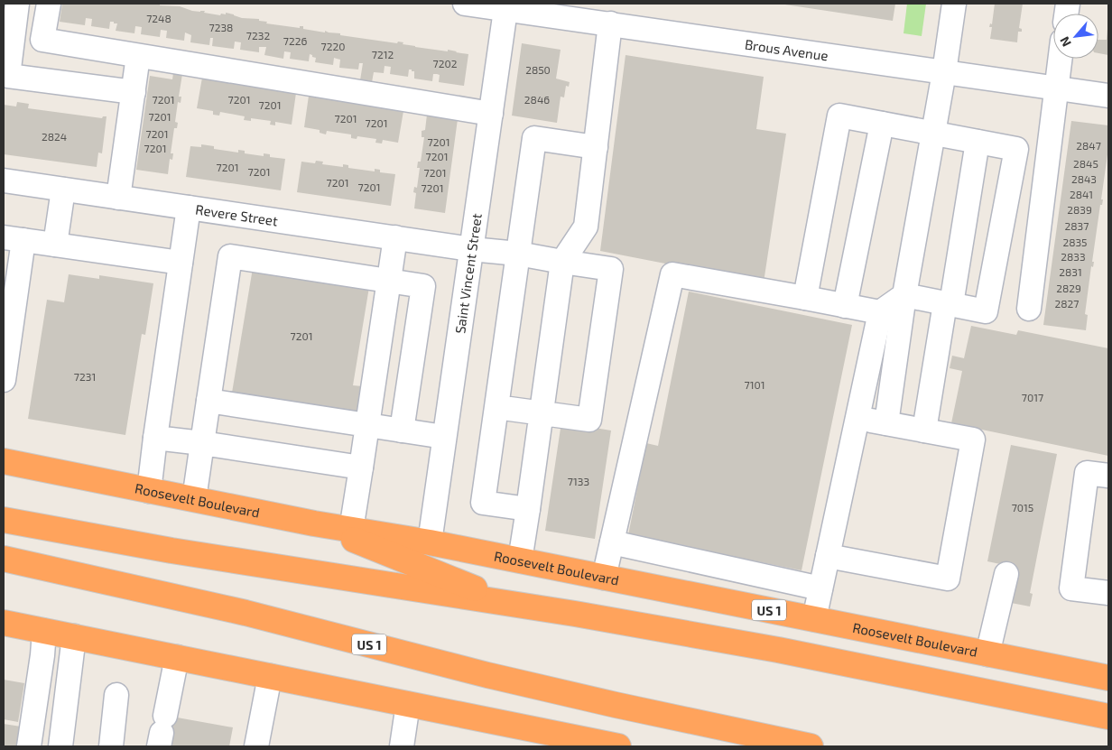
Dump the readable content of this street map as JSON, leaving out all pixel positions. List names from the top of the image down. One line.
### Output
{"streets":{"highway":["Roosevelt Boulevard","US 1"],"street":["Brous Avenue","Revere Street","Saint Vincent Street"]},"crossings":[["Brous Avenue","Saint Vincent Street"],["Revere Street","Saint Vincent Street"],["Saint Vincent Street","Roosevelt Boulevard"]],"house_numbers":["7248","7238","7232","7226","7220","7212","7202","2850","7201","7201","2846","7201","7201","7201","7201","7201","2824","7201","2847","7201","7201","2845","7201","7201","7201","2843","7201","7201","7201","2841","2839","2837","2835","2833","2831","2829","2827","7201","7231","7101","7017","7133","7015"],"north":"bottom left"}
